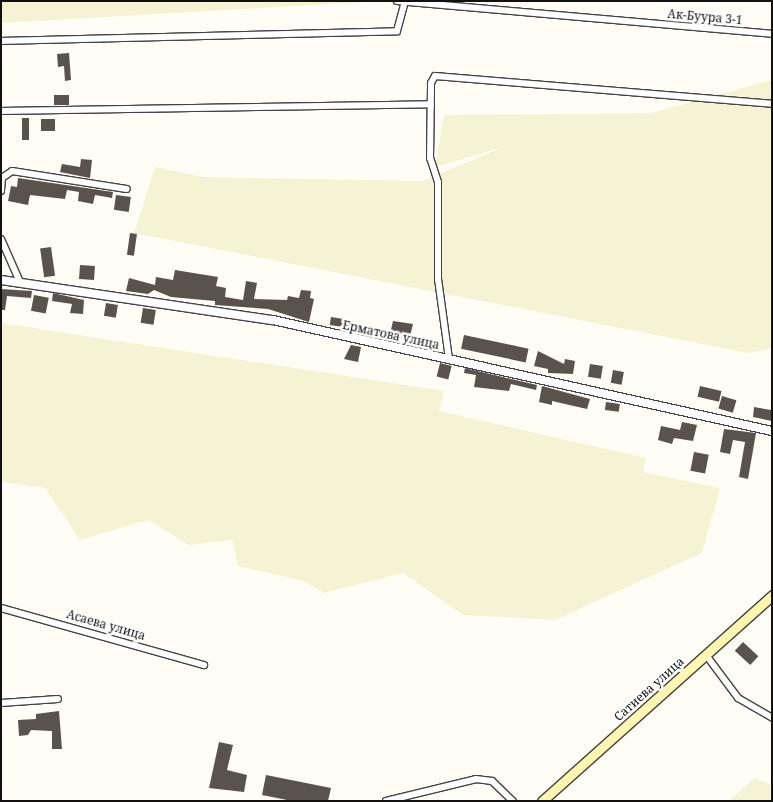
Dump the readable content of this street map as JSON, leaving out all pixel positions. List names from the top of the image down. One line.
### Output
{"streets":{"main road":["Сатиева улица"],"street":["Ак-Буура 3-1","Ерматова улица","Асаева улица"]}}
